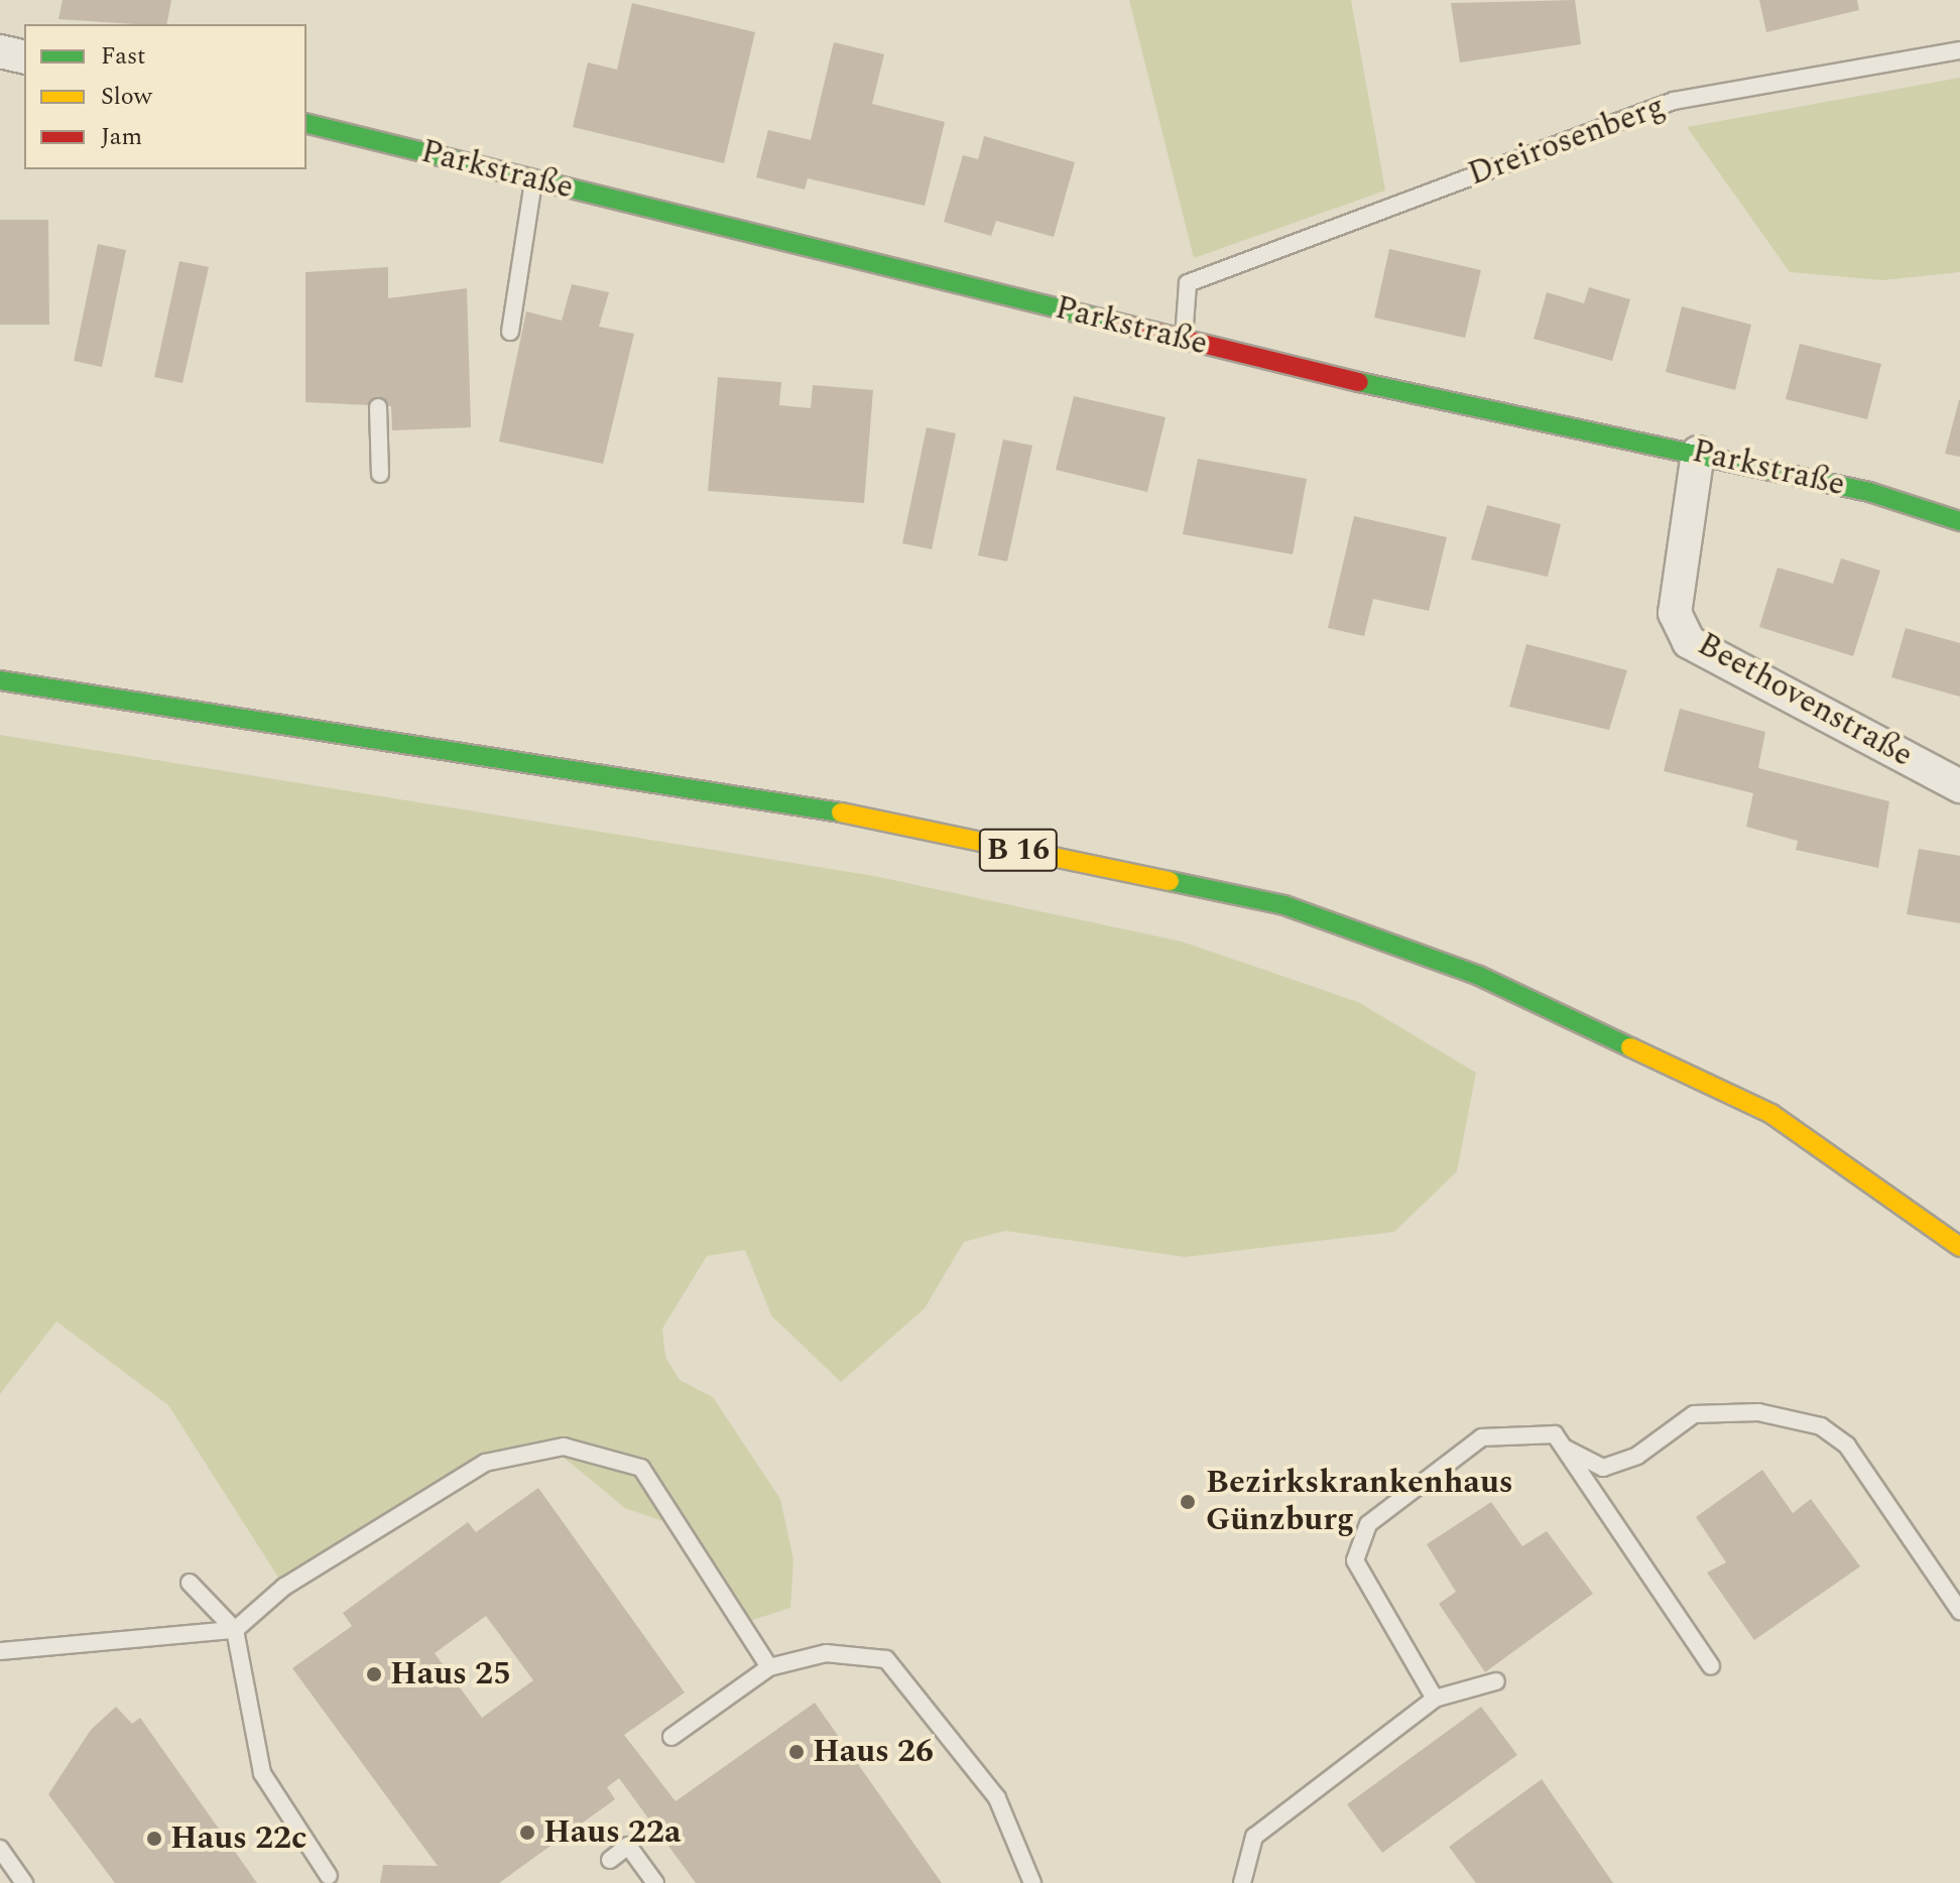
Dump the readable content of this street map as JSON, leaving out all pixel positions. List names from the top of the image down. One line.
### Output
{"streets":{"main road":["Parkstraße","B 16"],"street":["Beethovenstraße"],"lane":["Dreirosenberg"]},"crossings":[["Dreirosenberg","Parkstraße"],["Parkstraße","Beethovenstraße"]],"places":["Bezirkskrankenhaus Günzburg","Haus 25","Haus 26","Haus 22a","Haus 22c"],"legend":["Fast","Slow","Jam"]}
